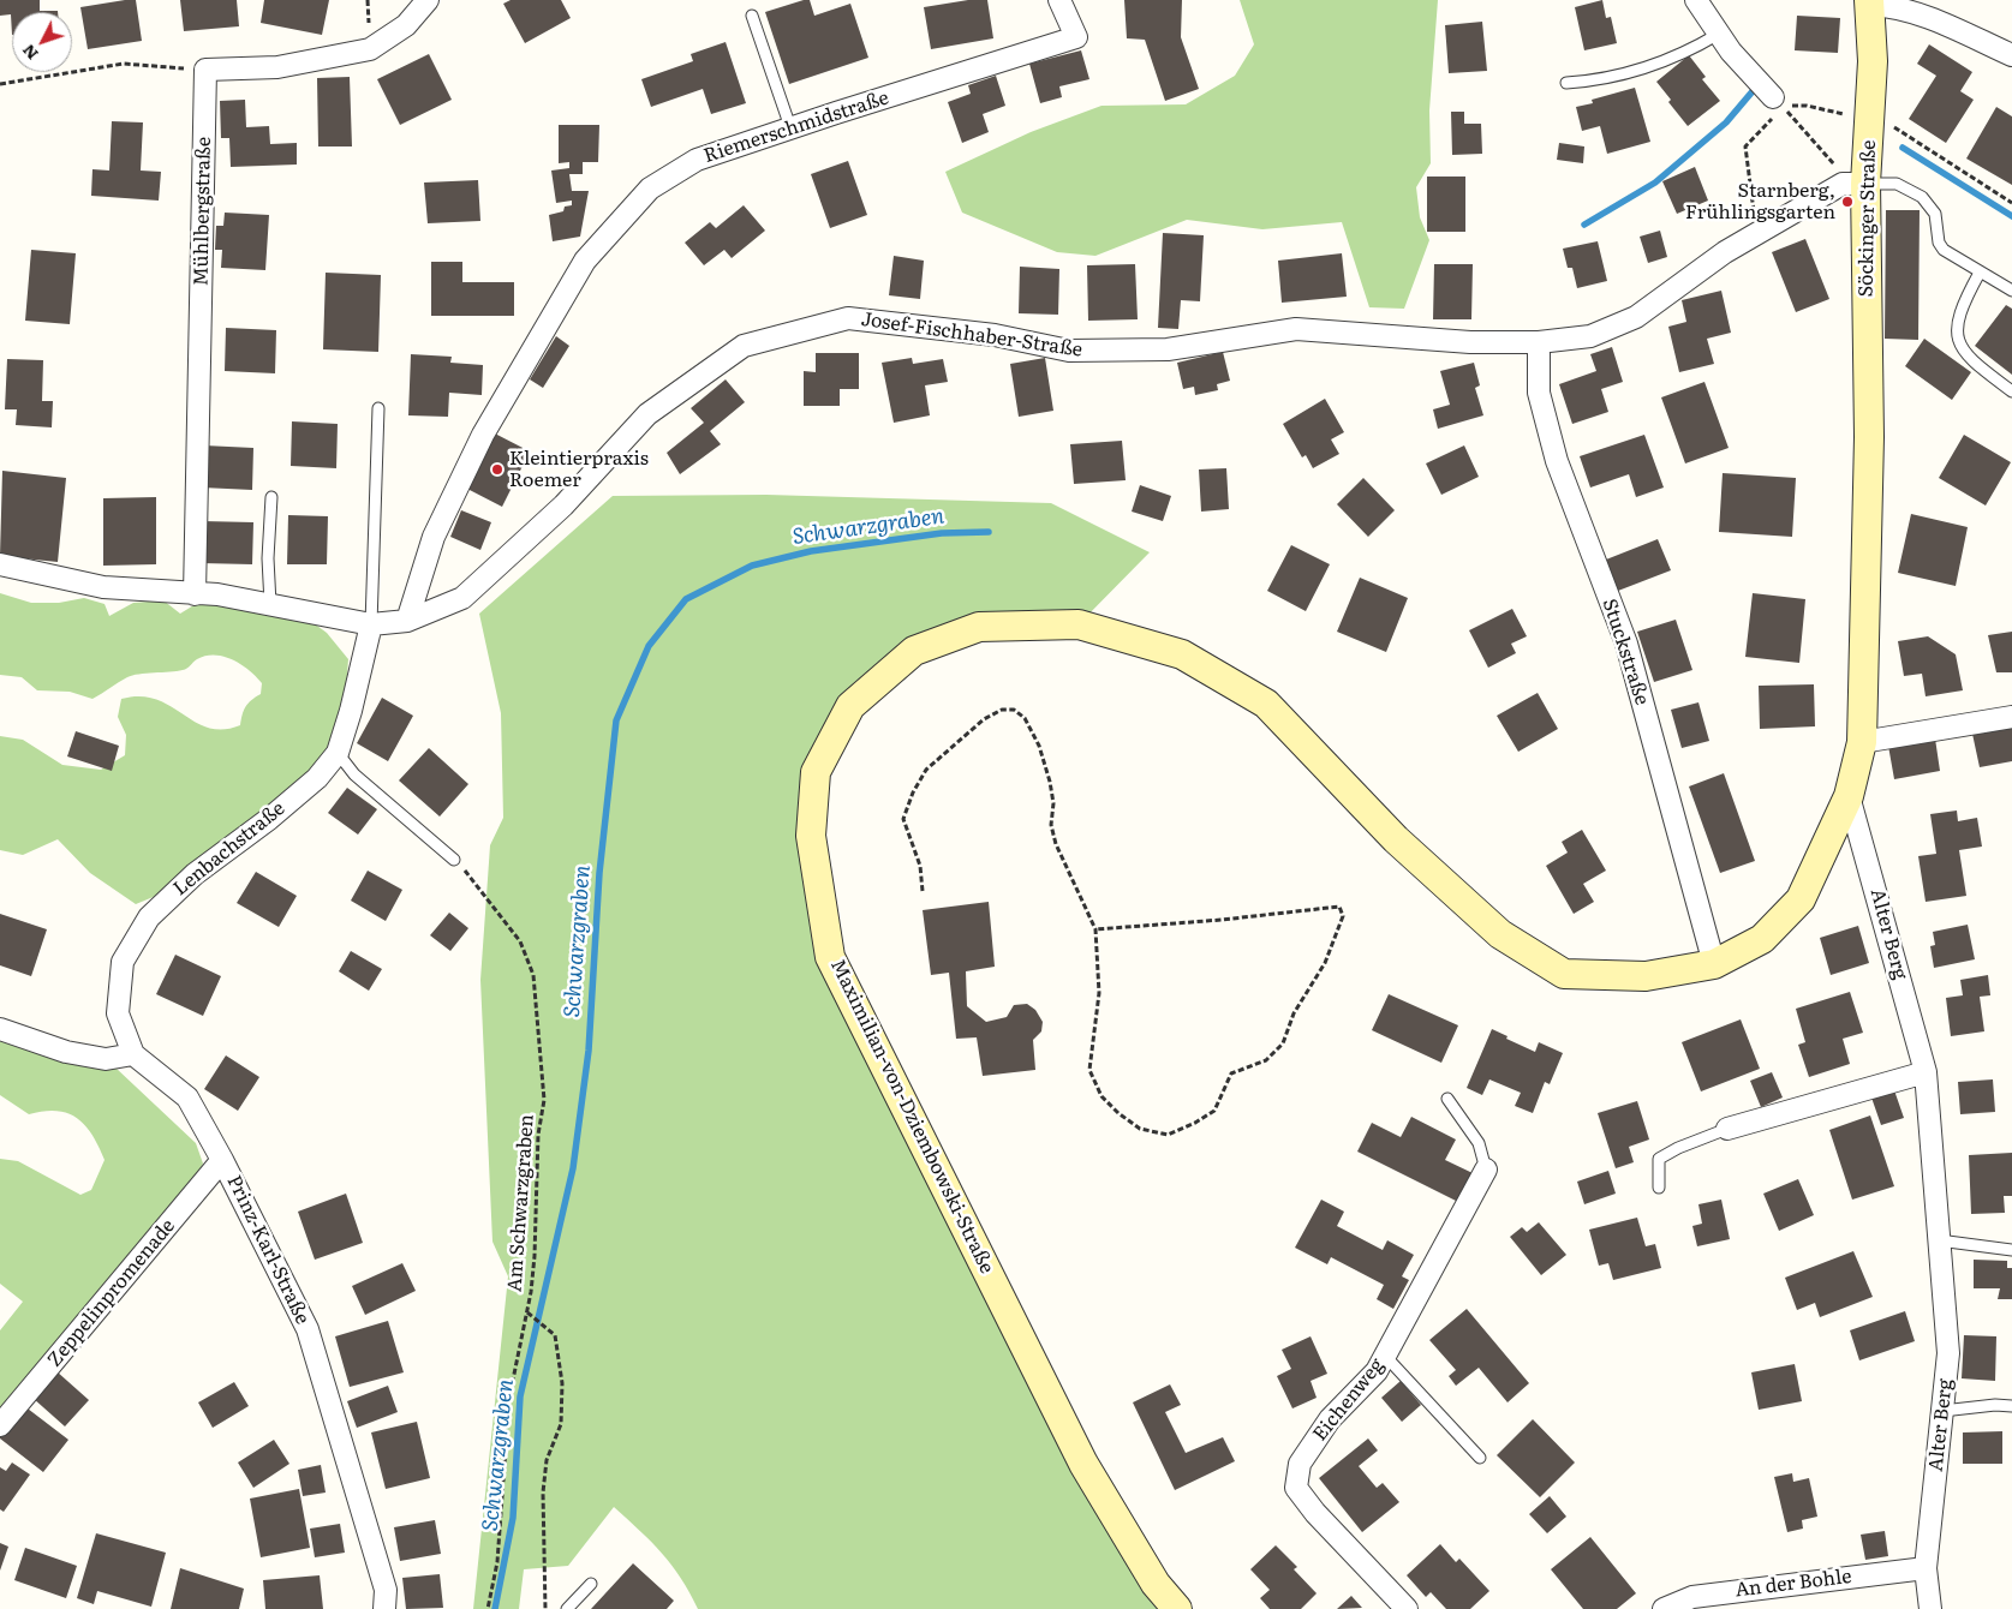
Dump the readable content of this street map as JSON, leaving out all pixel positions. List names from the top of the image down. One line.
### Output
{"streets":{"street":["Riemerschmidstraße","Mühlbergstraße","Söckinger Straße","Josef-Fischhaber-Straße","Stuckstraße","Lenbachstraße","Alter Berg","Maximilian-von-Dziembowski-Straße","Prinz-Karl-Straße","Zeppelinpromenade","Eichenweg","An der Bohle"],"path":["Am Schwarzgraben"]},"crossings":[["Riemerschmidstraße","Josef-Fischhaber-Straße"],["Mühlbergstraße","Josef-Fischhaber-Straße"],["Söckinger Straße","Josef-Fischhaber-Straße"],["Söckinger Straße","Maximilian-von-Dziembowski-Straße"],["Josef-Fischhaber-Straße","Stuckstraße"],["Josef-Fischhaber-Straße","Lenbachstraße"],["Stuckstraße","Maximilian-von-Dziembowski-Straße"],["Lenbachstraße","Prinz-Karl-Straße"],["Alter Berg","Maximilian-von-Dziembowski-Straße"],["Alter Berg","An der Bohle"],["Prinz-Karl-Straße","Zeppelinpromenade"]],"water":["Schwarzgraben"],"places":["Starnberg, Frühlingsgarten","Kleintierpraxis Roemer"],"north":"bottom left"}
